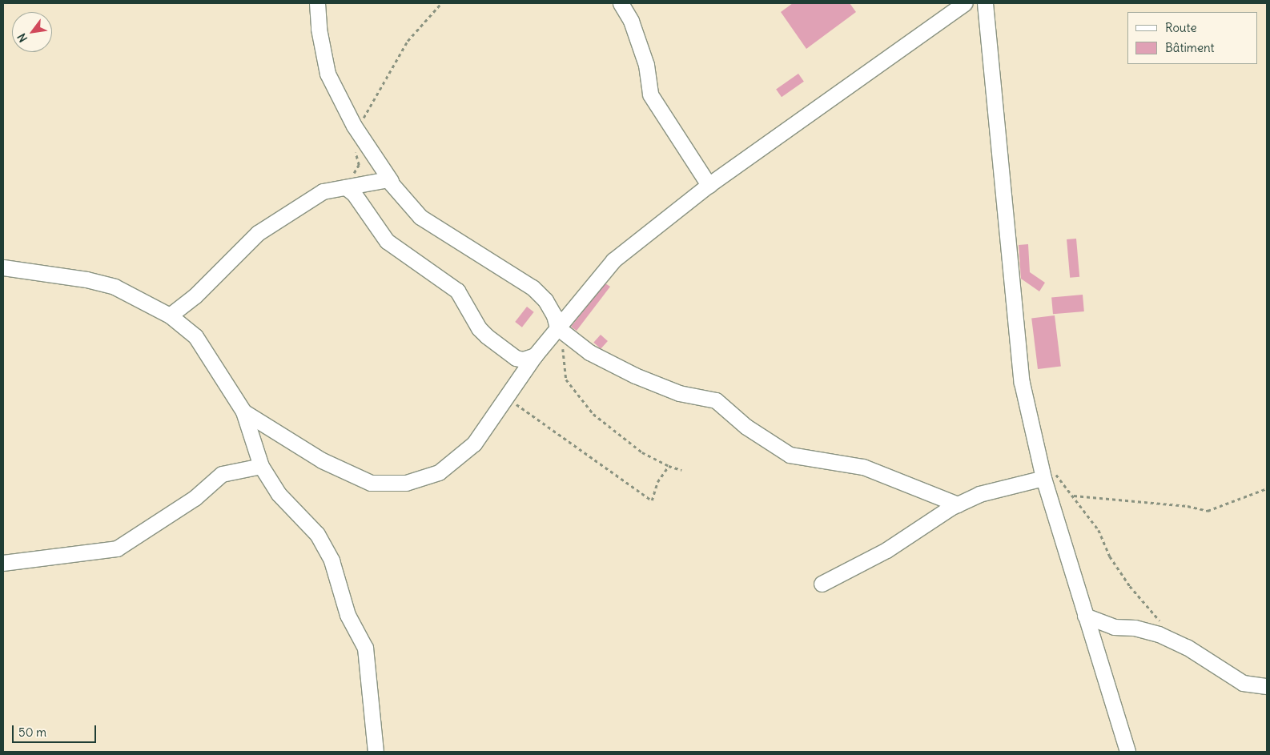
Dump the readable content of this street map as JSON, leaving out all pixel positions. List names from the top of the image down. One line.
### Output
{"legend":["Route","Bâtiment"],"scale_bar":"50 m","north":"bottom left"}
